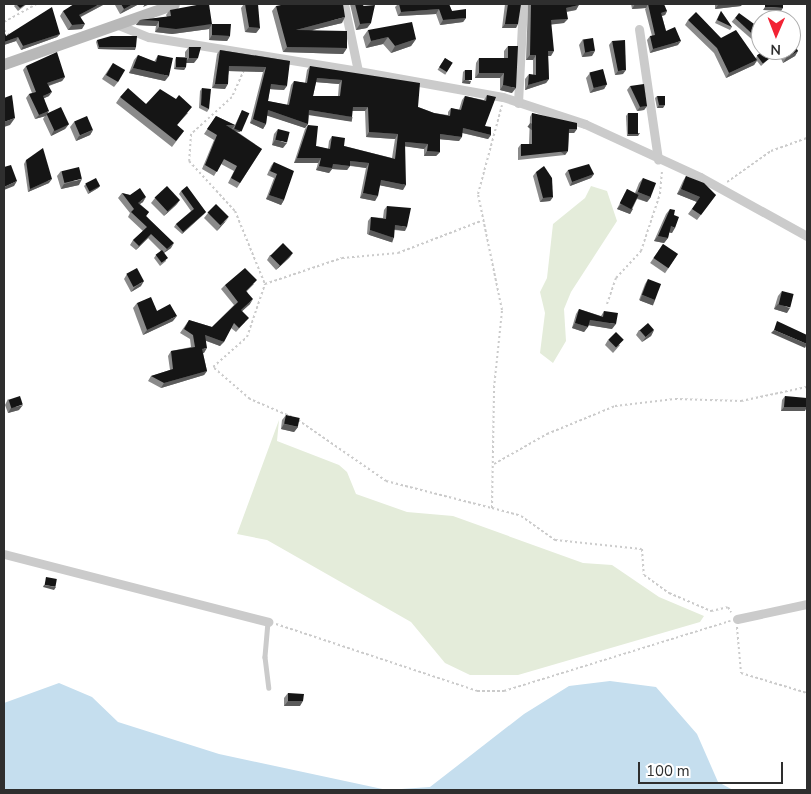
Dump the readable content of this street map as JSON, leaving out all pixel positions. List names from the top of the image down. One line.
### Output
{"scale_bar":"100 m","north":"bottom"}
